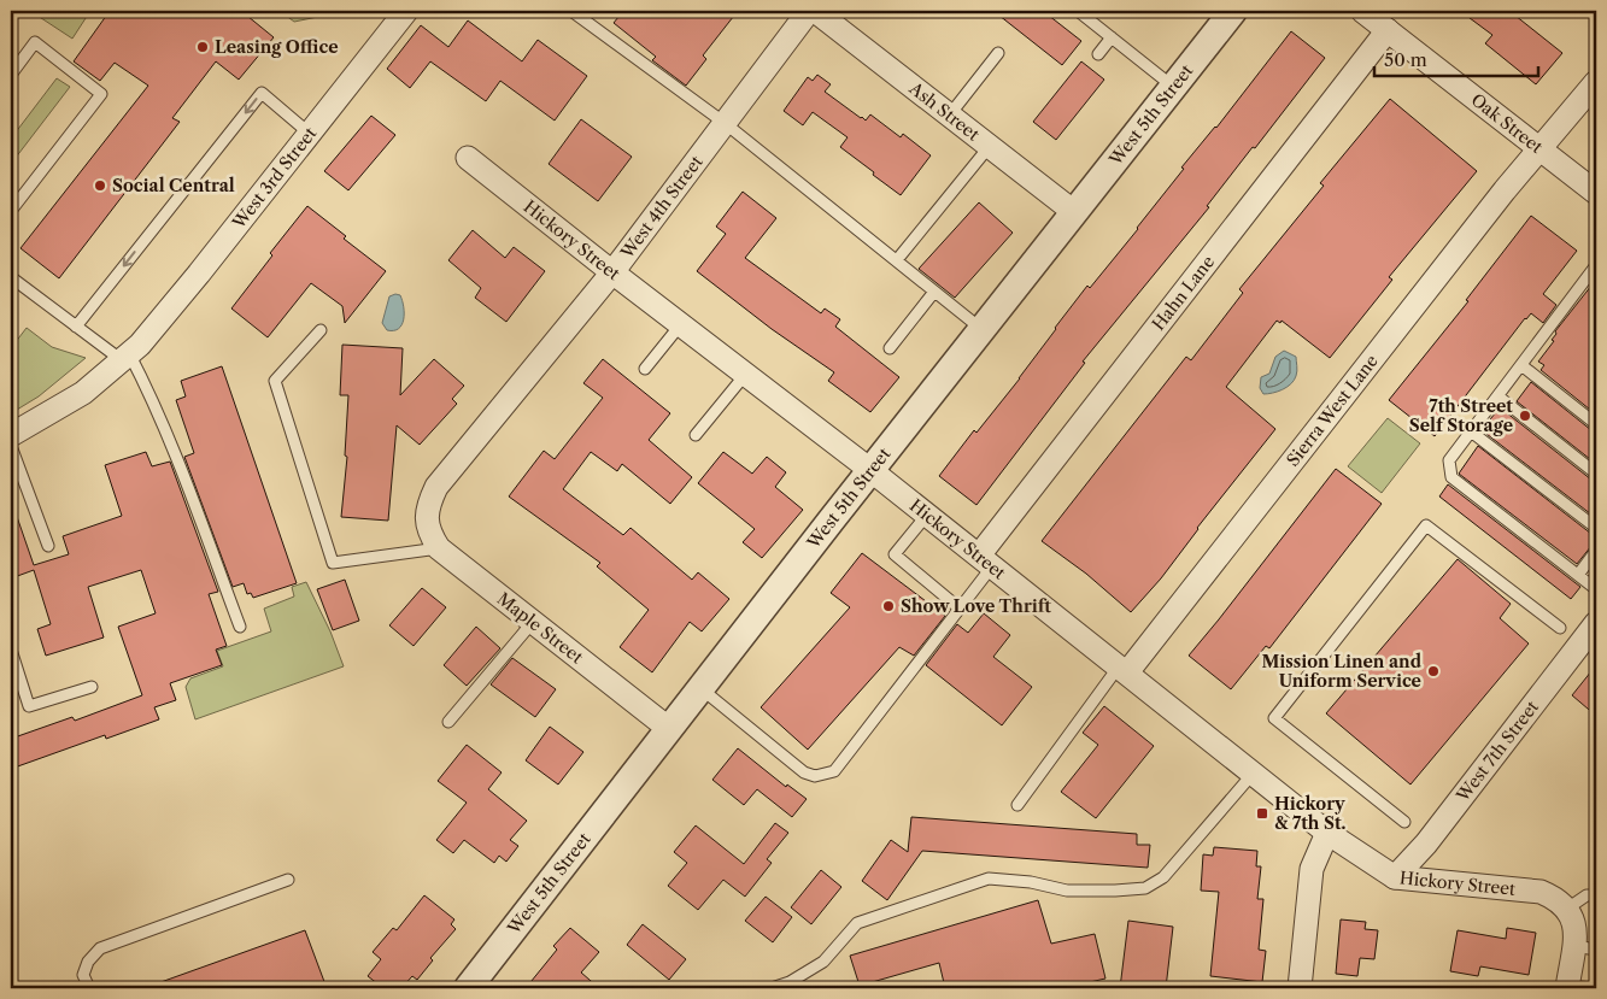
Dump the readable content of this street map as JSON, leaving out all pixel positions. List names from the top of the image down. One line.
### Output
{"streets":{"street":["Ash Street","West 5th Street","Oak Street","West 3rd Street","West 4th Street","Hickory Street","Hahn Lane","Sierra West Lane","Maple Street","West 7th Street"]},"crossings":[["Ash Street","West 5th Street"],["West 5th Street","Hickory Street"],["West 5th Street","Maple Street"],["Oak Street","Hahn Lane"],["Oak Street","Sierra West Lane"],["West 4th Street","Hickory Street"],["West 4th Street","Maple Street"],["Hickory Street","Hahn Lane"],["Hickory Street","Sierra West Lane"],["Hickory Street","West 7th Street"]],"places":{"other":["Leasing Office","Social Central","7th Street Self Storage","Show Love Thrift","Mission Linen and Uniform Service"],"transit":["Hickory & 7th St."]},"scale_bar":"50 m"}
